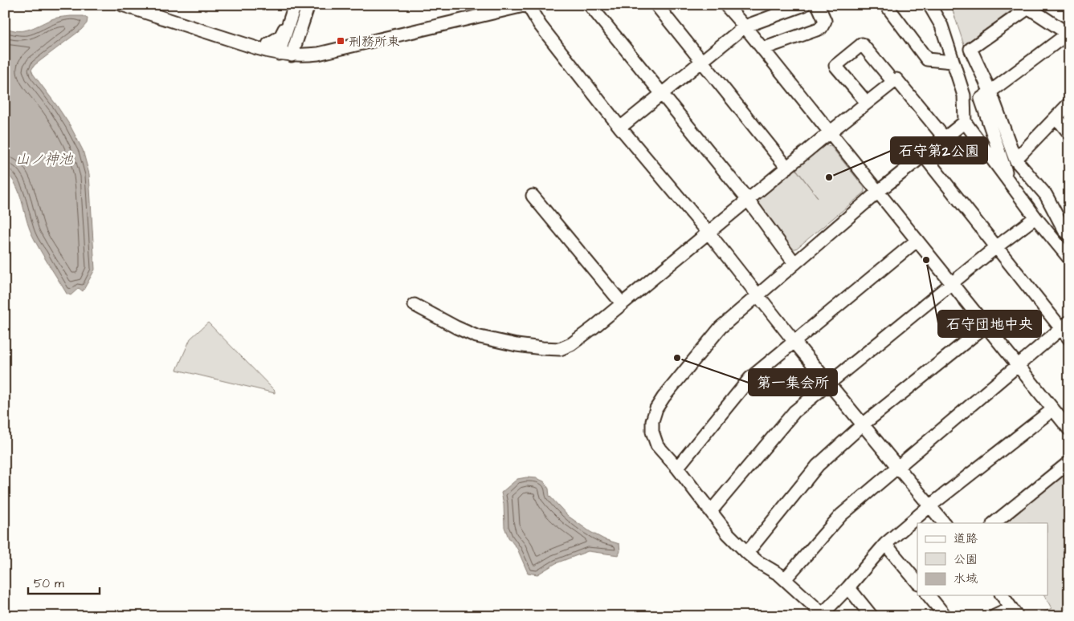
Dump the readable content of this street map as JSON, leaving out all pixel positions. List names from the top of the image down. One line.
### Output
{"water":["山ノ神池"],"places":{"transit":["刑務所東"],"other":["石守第2公園","石守団地中央","第一集会所"]},"legend":["道路","公園","水域"],"scale_bar":"50 m"}
